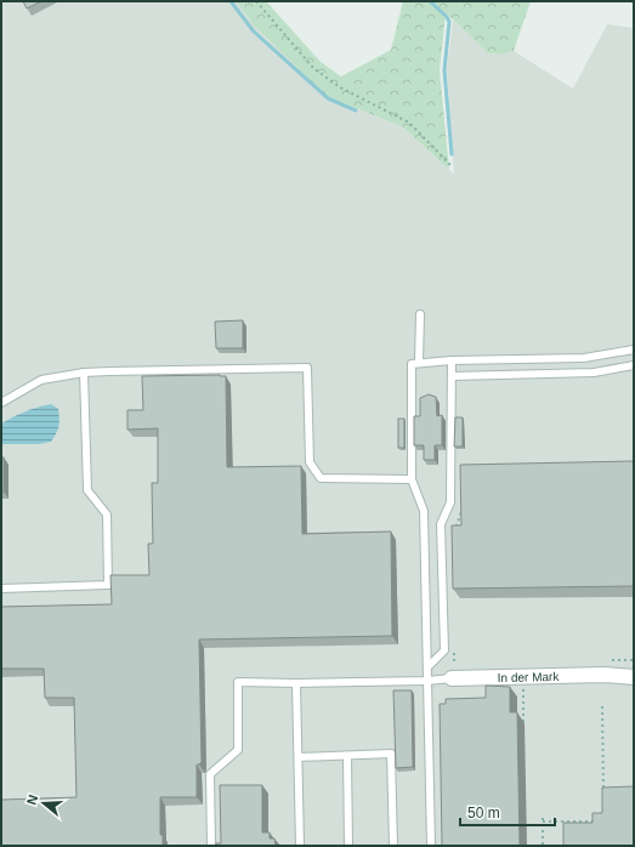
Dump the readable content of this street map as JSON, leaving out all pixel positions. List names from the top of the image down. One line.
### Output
{"streets":{"street":["In der Mark"]},"scale_bar":"50 m","north":"left"}
